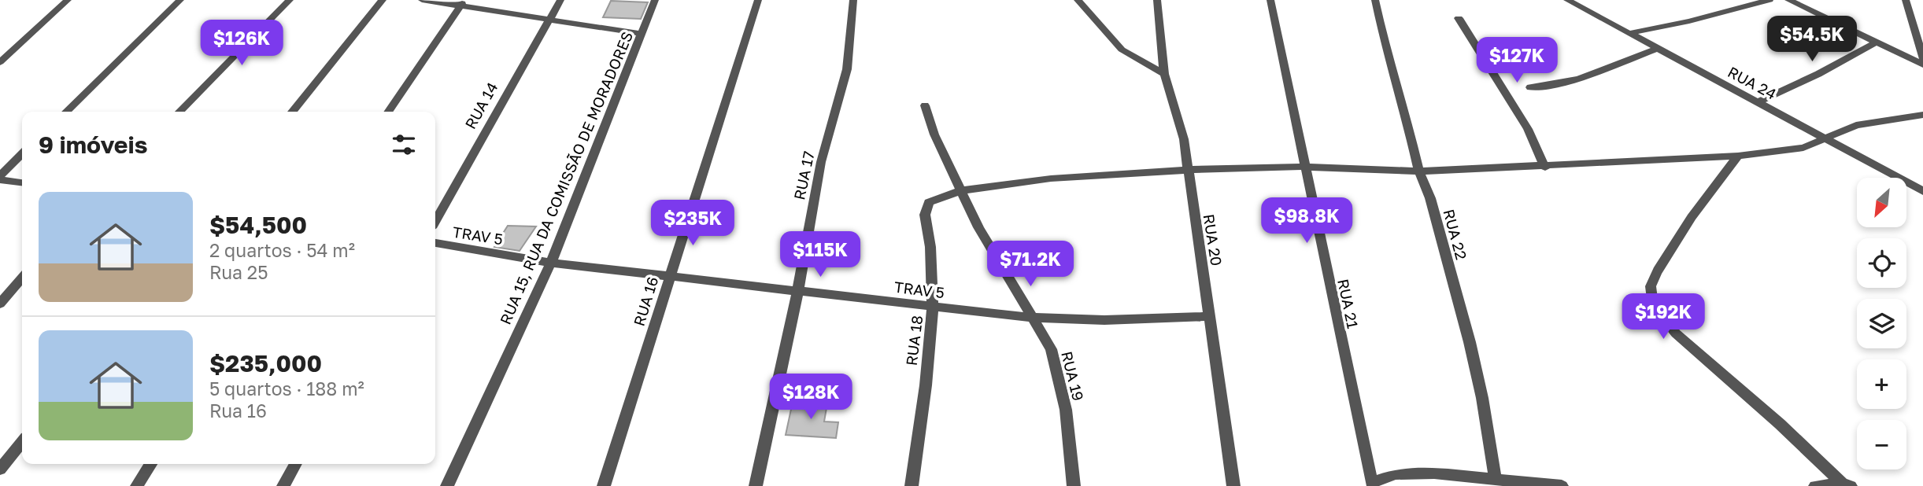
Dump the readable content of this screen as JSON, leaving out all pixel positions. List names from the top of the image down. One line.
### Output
{"streets":{"street":["RUA 24","RUA 14","RUA 17","RUA 15, RUA DA COMISSÃO DE MORADORES","RUA 22","TRAV 5","RUA 20","RUA 16","RUA 21","RUA 18","RUA 19"]},"crossings":[["RUA 24","RUA 18"],["RUA 17","TRAV 5"],["RUA 15, RUA DA COMISSÃO DE MORADORES","TRAV 5"],["RUA 22","RUA 18"],["TRAV 5","RUA 20"],["TRAV 5","RUA 16"],["TRAV 5","RUA 18"],["TRAV 5","RUA 19"],["RUA 20","RUA 18"],["RUA 21","RUA 18"],["RUA 18","RUA 19"]],"north":"bottom left","page":{"price":["$54.5K","$126K","$127K","$98.8K","$235K","$115K","$71.2K","$192K","$128K"],"heading":"9 imóveis","map_buttons":["+","−"],"list":[{"name":"$54,500","note":"2 quartos · 54 m² · Rua 25"},{"name":"$235,000","note":"5 quartos · 188 m² · Rua 16"}]}}
